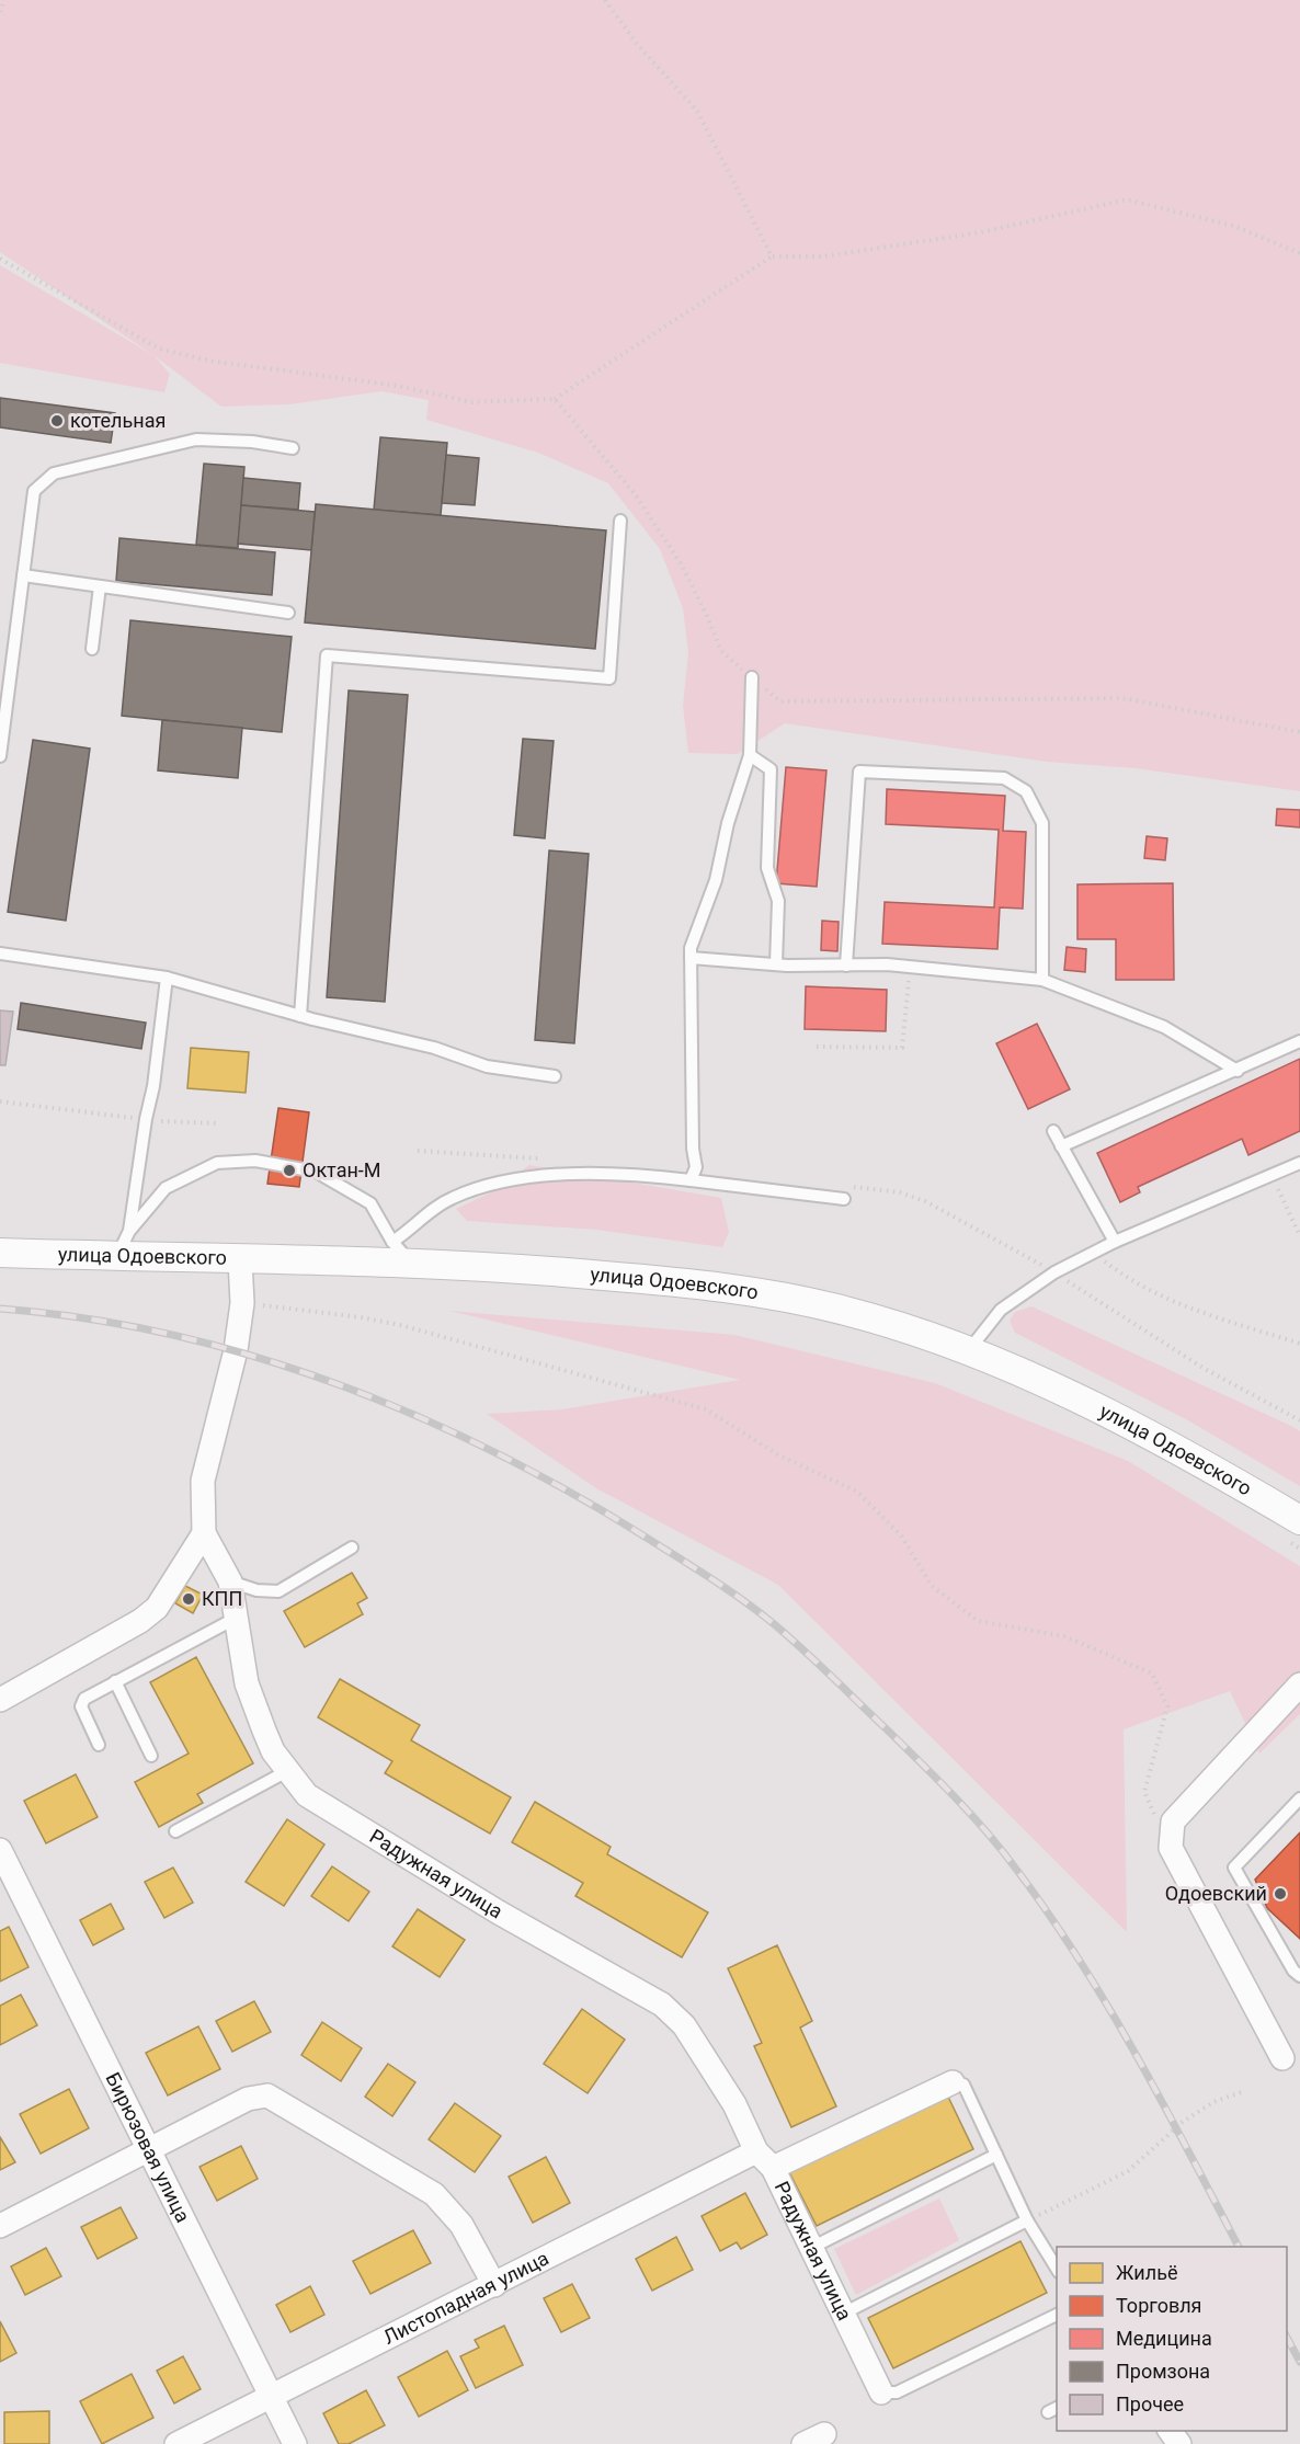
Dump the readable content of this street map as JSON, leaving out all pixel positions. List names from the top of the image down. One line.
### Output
{"streets":{"street":["улица Одоевского","Радужная улица","Бирюзовая улица","Листопадная улица"]},"crossings":[["Радужная улица","Листопадная улица"],["Бирюзовая улица","Листопадная улица"]],"places":["котельная","Октан-М","КПП","Одоевский"],"legend":["Жильё","Торговля","Медицина","Промзона","Прочее"]}
